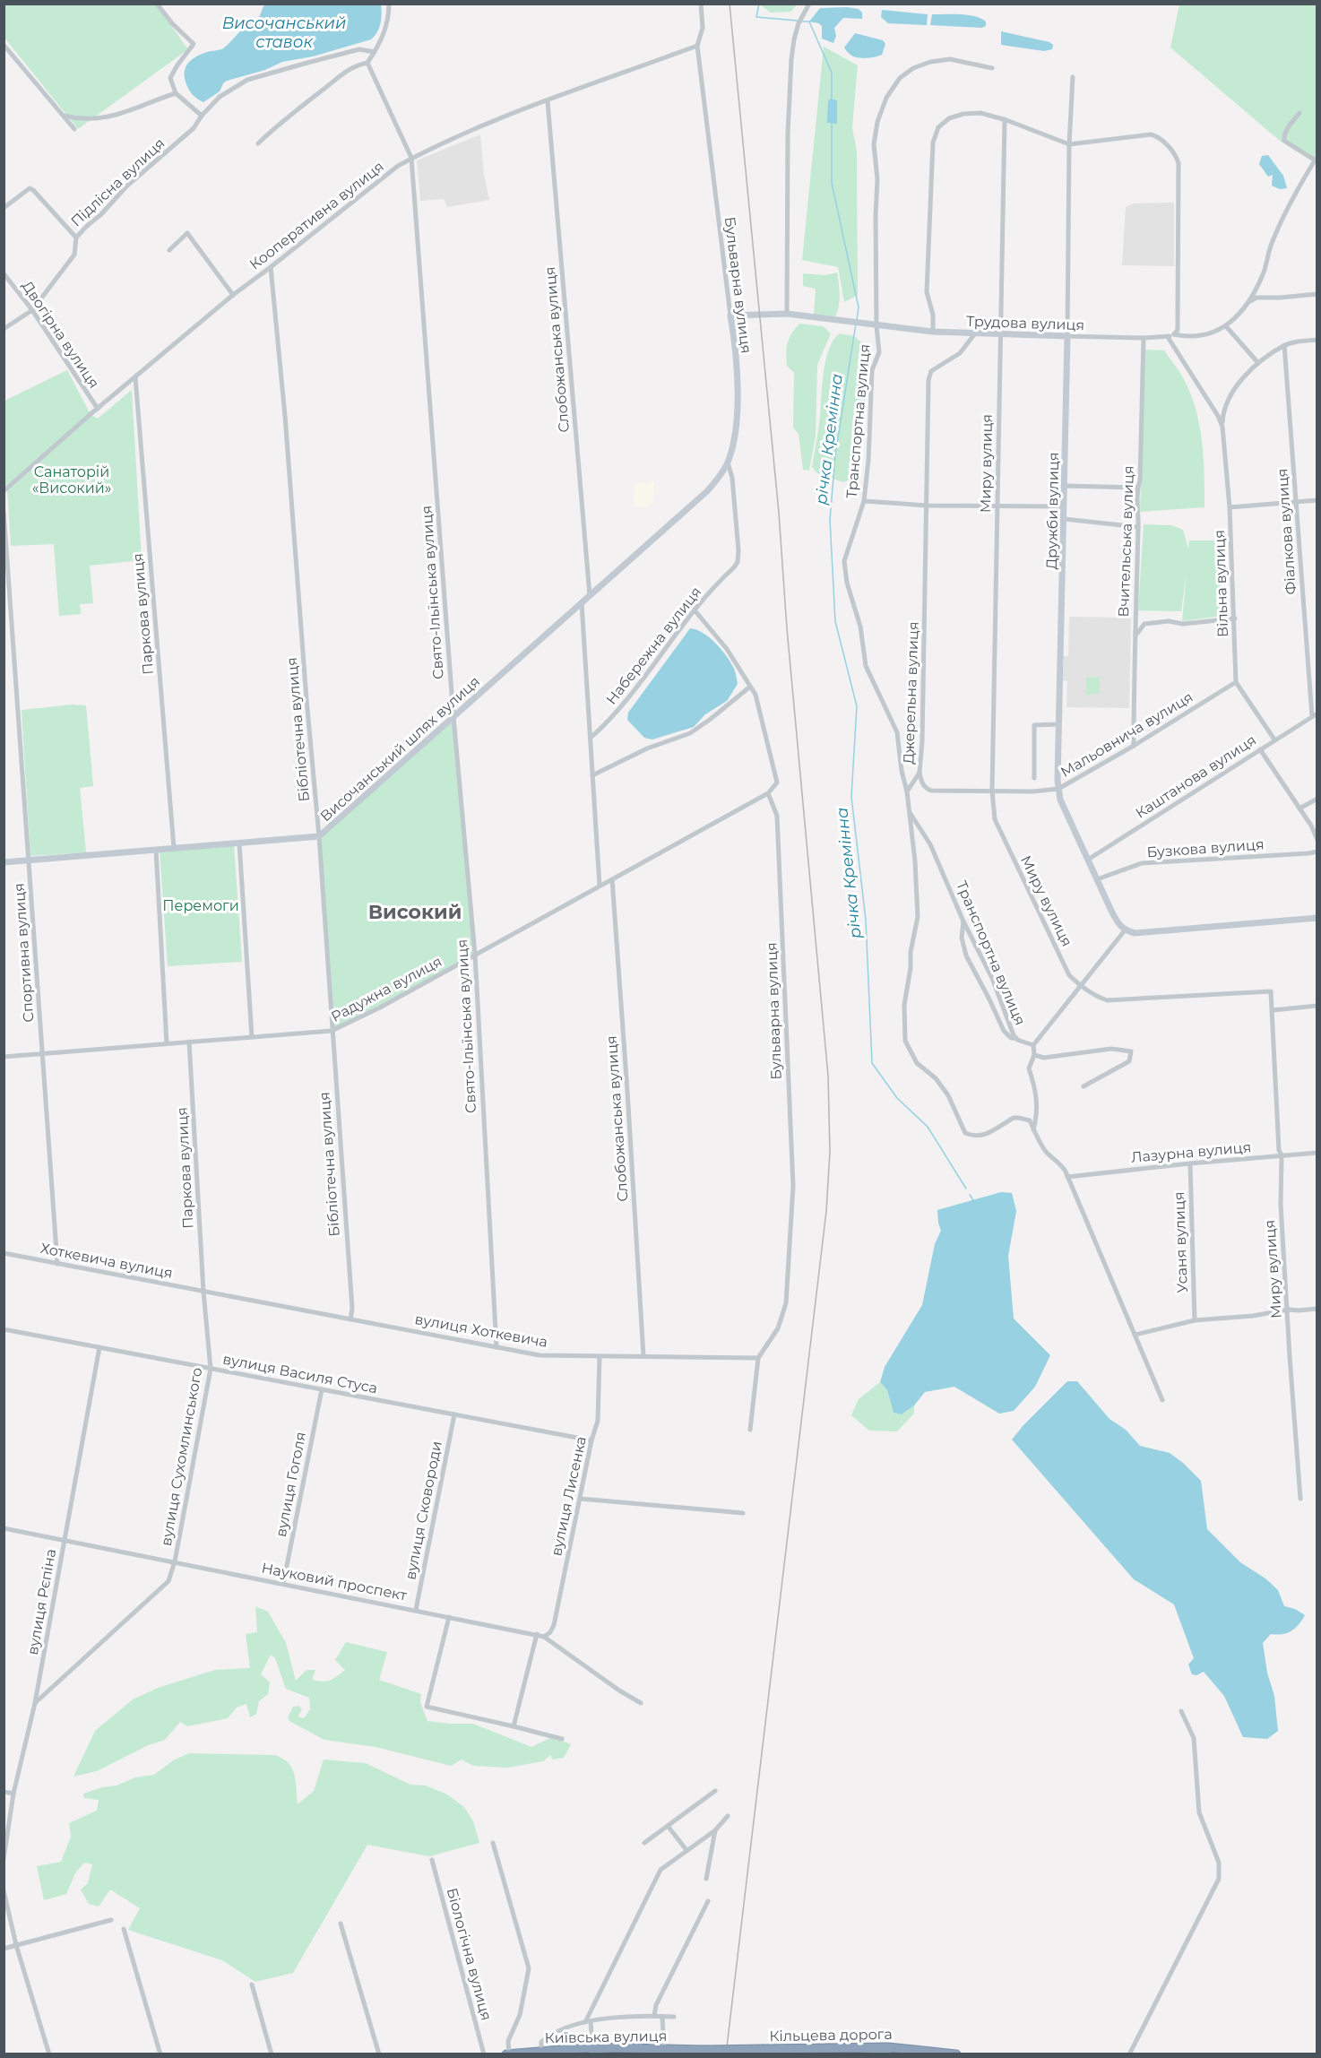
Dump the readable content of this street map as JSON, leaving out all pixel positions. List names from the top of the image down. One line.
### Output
{"streets":{"highway":["Кільцева дорога","Київська вулиця"],"street":["Підлісна вулиця","Кооперативна вулиця","Бульварна вулиця","Трудова вулиця","Двогірна вулиця","Слобожанська вулиця","Транспортна вулиця","Миру вулиця","Дружби вулиця","Фіалкова вулиця","Вчительська вулиця","Вільна вулиця","Свято-Ільїнська вулиця","Паркова вулиця","Набережна вулиця","Джерельна вулиця","Бібліотечна вулиця","Мальовнича вулиця","Височанський шлях вулиця","Каштанова вулиця","Бузкова вулиця","Спортивна вулиця","Радужна вулиця","Лазурна вулиця","Усаня вулиця","Хоткевича вулиця","вулиця Хоткевича","вулиця Василя Стуса","вулиця Сухомлинського","вулиця Гоголя","вулиця Лисенка","вулиця Сковороди","Науковий проспект","вулиця Рєпіна","Біологічна вулиця"]},"crossings":[["Підлісна вулиця","Двогірна вулиця"],["Кооперативна вулиця","Бульварна вулиця"],["Кооперативна вулиця","Двогірна вулиця"],["Кооперативна вулиця","Слобожанська вулиця"],["Кооперативна вулиця","Свято-Ільїнська вулиця"],["Кооперативна вулиця","Паркова вулиця"],["Кооперативна вулиця","Бібліотечна вулиця"],["Бульварна вулиця","Трудова вулиця"],["Бульварна вулиця","Набережна вулиця"],["Бульварна вулиця","Височанський шлях вулиця"],["Бульварна вулиця","Радужна вулиця"],["Бульварна вулиця","вулиця Хоткевича"],["Трудова вулиця","Транспортна вулиця"],["Трудова вулиця","Миру вулиця"],["Трудова вулиця","Дружби вулиця"],["Трудова вулиця","Вчительська вулиця"],["Трудова вулиця","Вільна вулиця"],["Трудова вулиця","Джерельна вулиця"],["Слобожанська вулиця","Височанський шлях вулиця"],["Слобожанська вулиця","Радужна вулиця"],["Слобожанська вулиця","вулиця Хоткевича"],["Транспортна вулиця","Джерельна вулиця"],["Миру вулиця","Мальовнича вулиця"],["Миру вулиця","Лазурна вулиця"],["Дружби вулиця","Мальовнича вулиця"],["Дружби вулиця","Каштанова вулиця"],["Дружби вулиця","Бузкова вулиця"],["Фіалкова вулиця","Каштанова вулиця"],["Вчительська вулиця","Мальовнича вулиця"],["Вільна вулиця","Мальовнича вулиця"],["Свято-Ільїнська вулиця","Височанський шлях вулиця"],["Свято-Ільїнська вулиця","Радужна вулиця"],["Свято-Ільїнська вулиця","вулиця Хоткевича"],["Паркова вулиця","Височанський шлях вулиця"],["Паркова вулиця","Радужна вулиця"],["Паркова вулиця","Хоткевича вулиця"],["Паркова вулиця","вулиця Хоткевича"],["Паркова вулиця","вулиця Сухомлинського"],["Джерельна вулиця","Мальовнича вулиця"],["Бібліотечна вулиця","Височанський шлях вулиця"],["Бібліотечна вулиця","Радужна вулиця"],["Бібліотечна вулиця","вулиця Хоткевича"],["Височанський шлях вулиця","Спортивна вулиця"],["Спортивна вулиця","Радужна вулиця"],["Спортивна вулиця","Хоткевича вулиця"],["Лазурна вулиця","Усаня вулиця"],["Хоткевича вулиця","вулиця Хоткевича"],["Хоткевича вулиця","вулиця Сухомлинського"],["вулиця Хоткевича","вулиця Сухомлинського"],["вулиця Хоткевича","вулиця Лисенка"],["вулиця Василя Стуса","вулиця Сухомлинського"],["вулиця Василя Стуса","вулиця Гоголя"],["вулиця Василя Стуса","вулиця Лисенка"],["вулиця Василя Стуса","вулиця Сковороди"],["вулиця Василя Стуса","вулиця Рєпіна"],["вулиця Сухомлинського","Науковий проспект"],["вулиця Сухомлинського","вулиця Рєпіна"],["вулиця Гоголя","Науковий проспект"],["вулиця Лисенка","Науковий проспект"],["вулиця Сковороди","Науковий проспект"],["Науковий проспект","вулиця Рєпіна"],["Кільцева дорога","Київська вулиця"]],"districts":["Високий"],"water":["Височанський ставок","річка Кремінна"],"parks":["Санаторій «Високий»","Перемоги"]}
